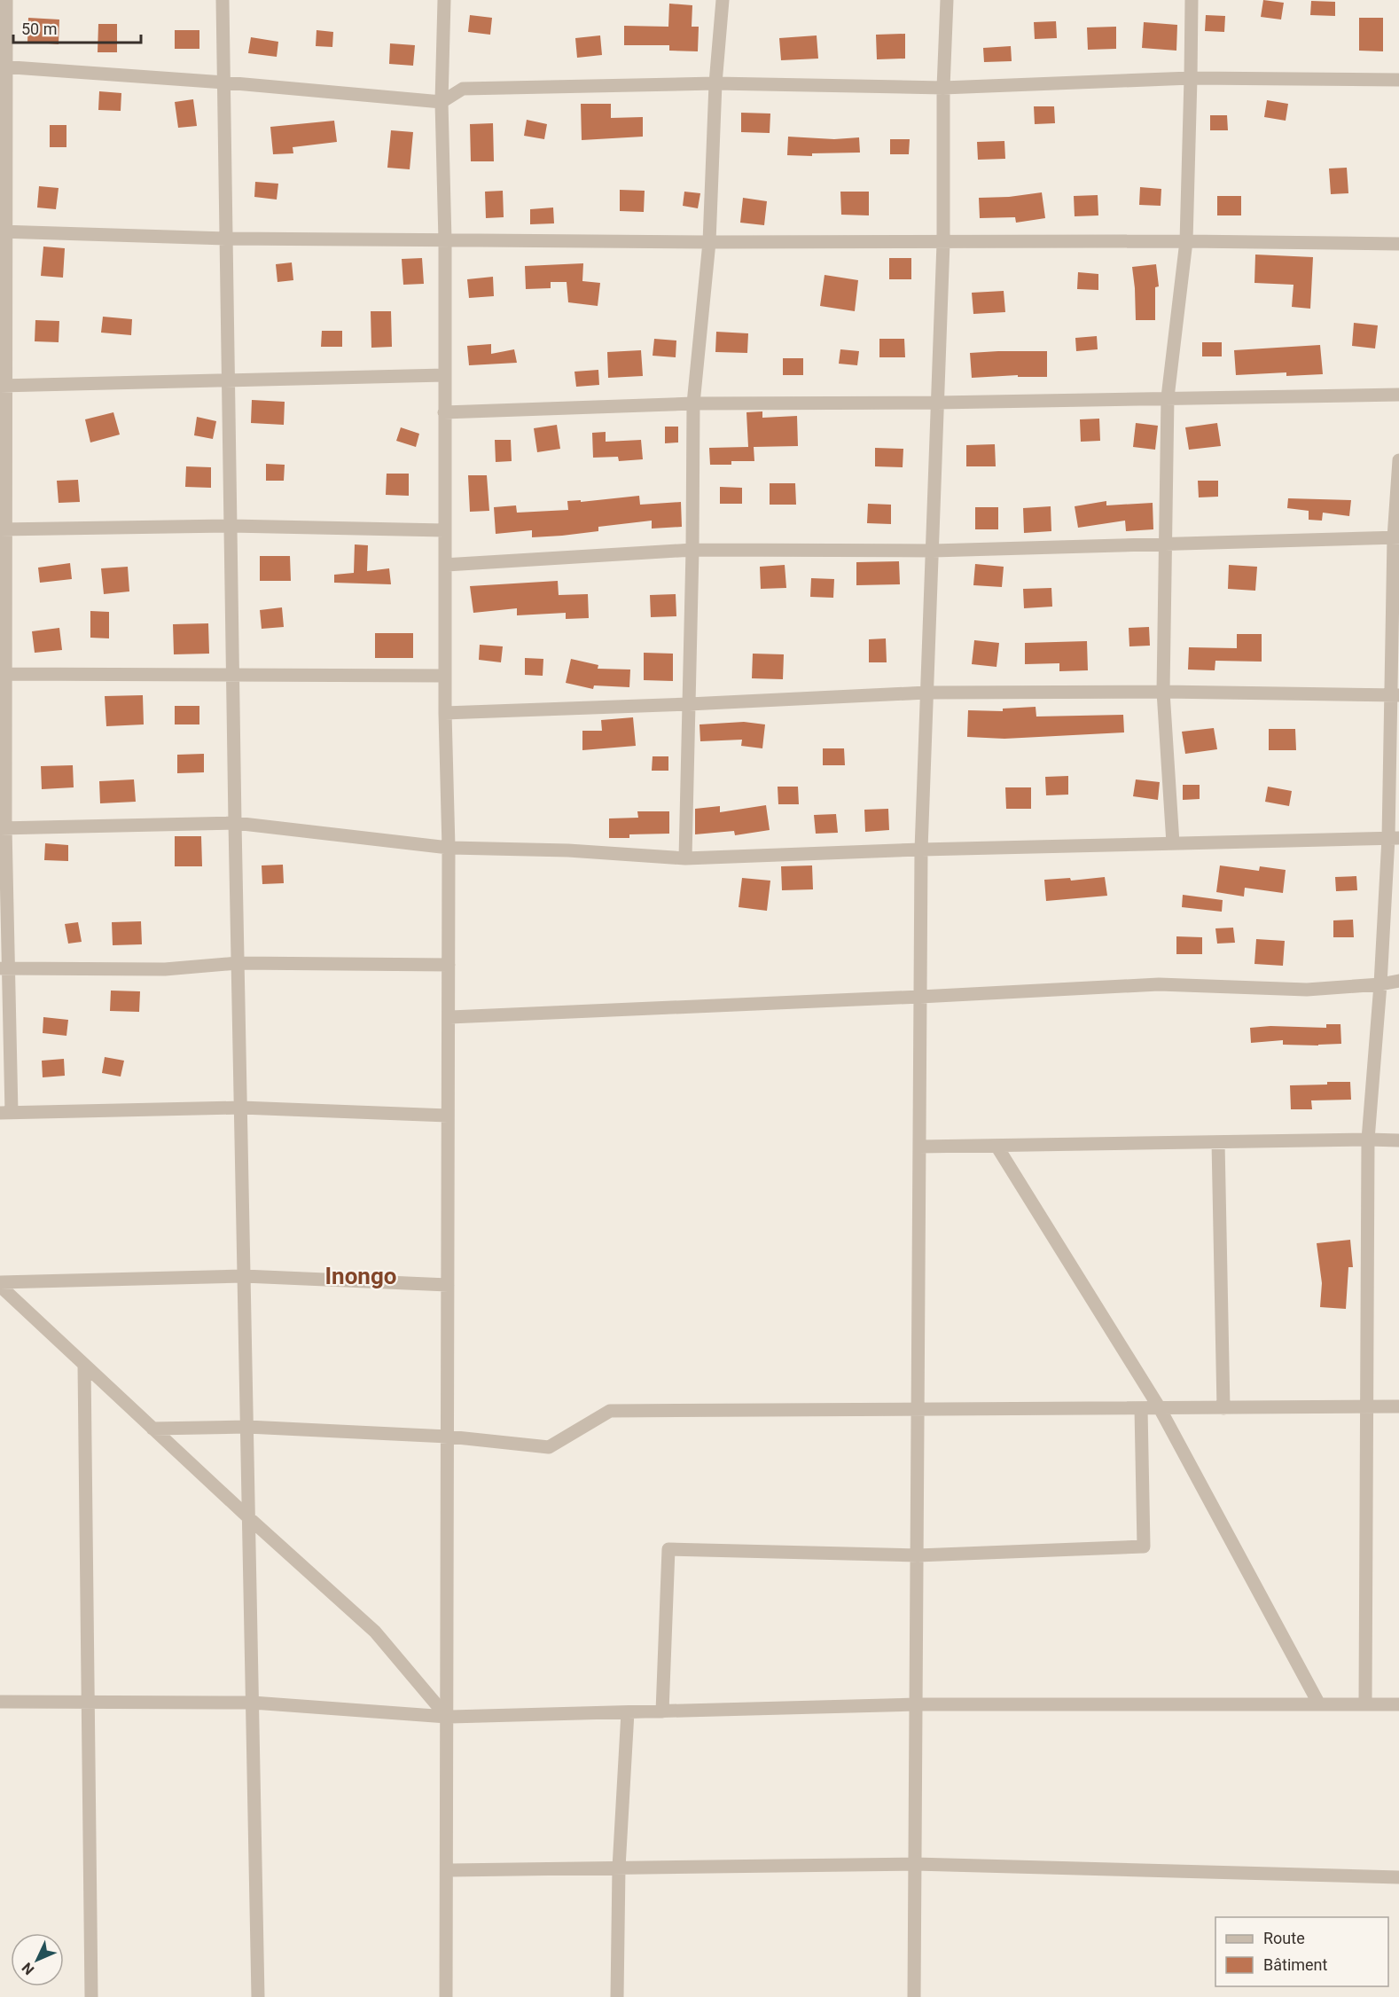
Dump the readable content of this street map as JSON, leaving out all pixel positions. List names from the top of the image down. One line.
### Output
{"districts":["Inongo"],"legend":["Route","Bâtiment"],"scale_bar":"50 m","north":"bottom left"}
